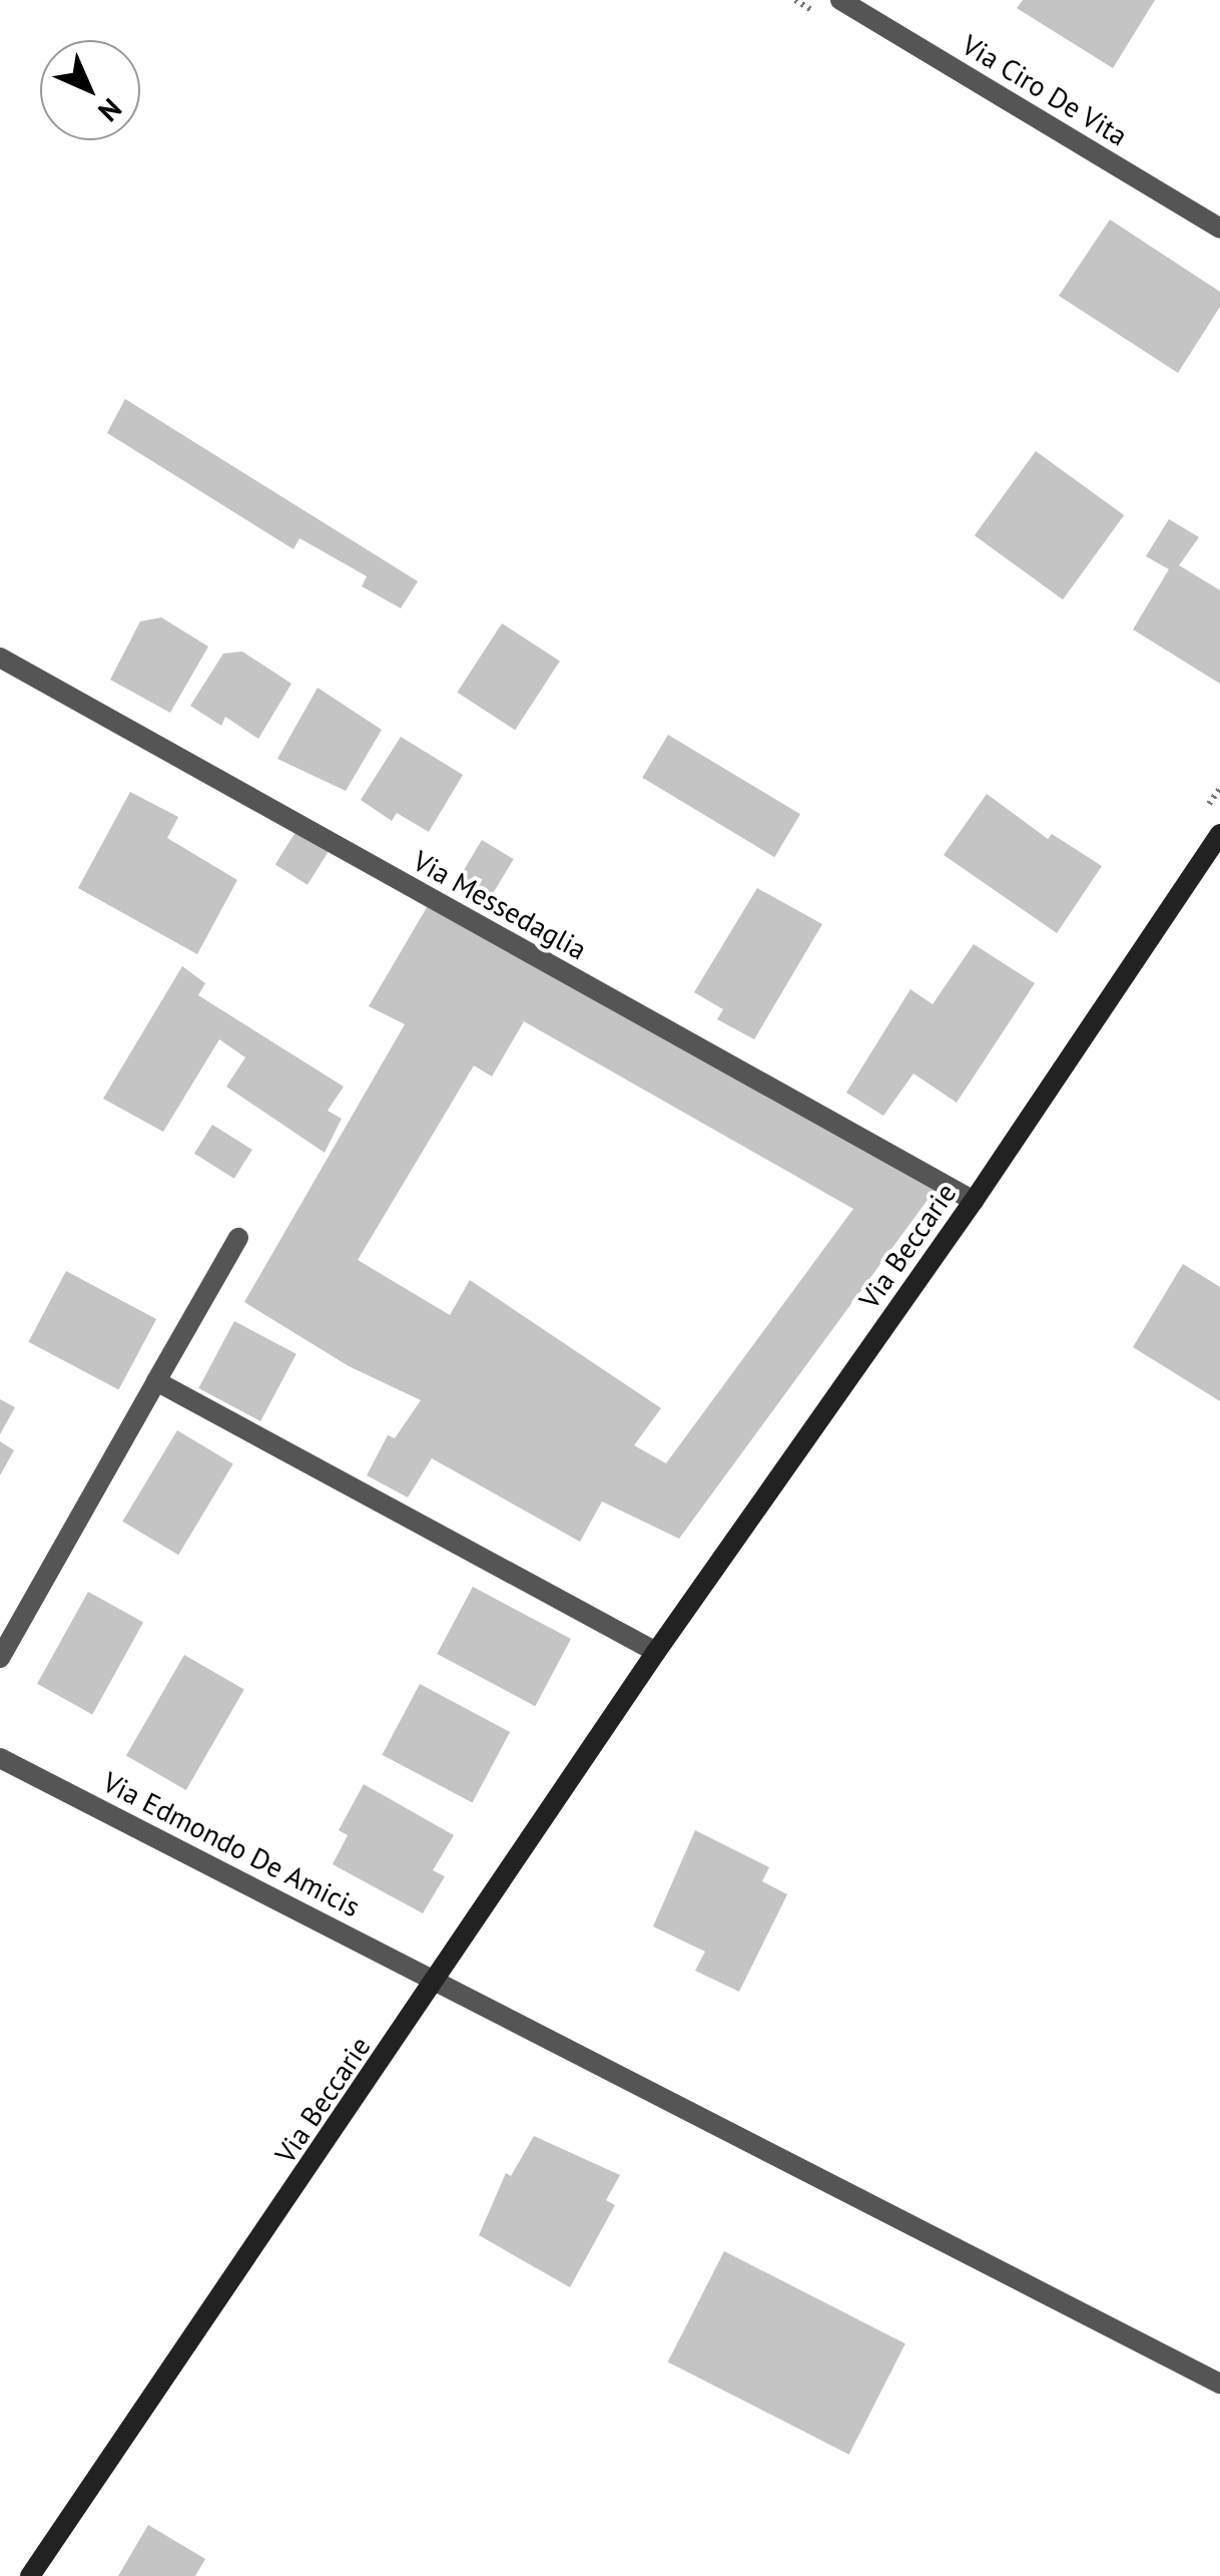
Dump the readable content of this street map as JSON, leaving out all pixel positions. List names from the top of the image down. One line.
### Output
{"streets":{"main road":["Via Beccarie"],"street":["Via Ciro De Vita","Via Messedaglia","Via Edmondo De Amicis"]},"crossings":[["Via Messedaglia","Via Beccarie"],["Via Beccarie","Via Edmondo De Amicis"]],"north":"bottom right"}
